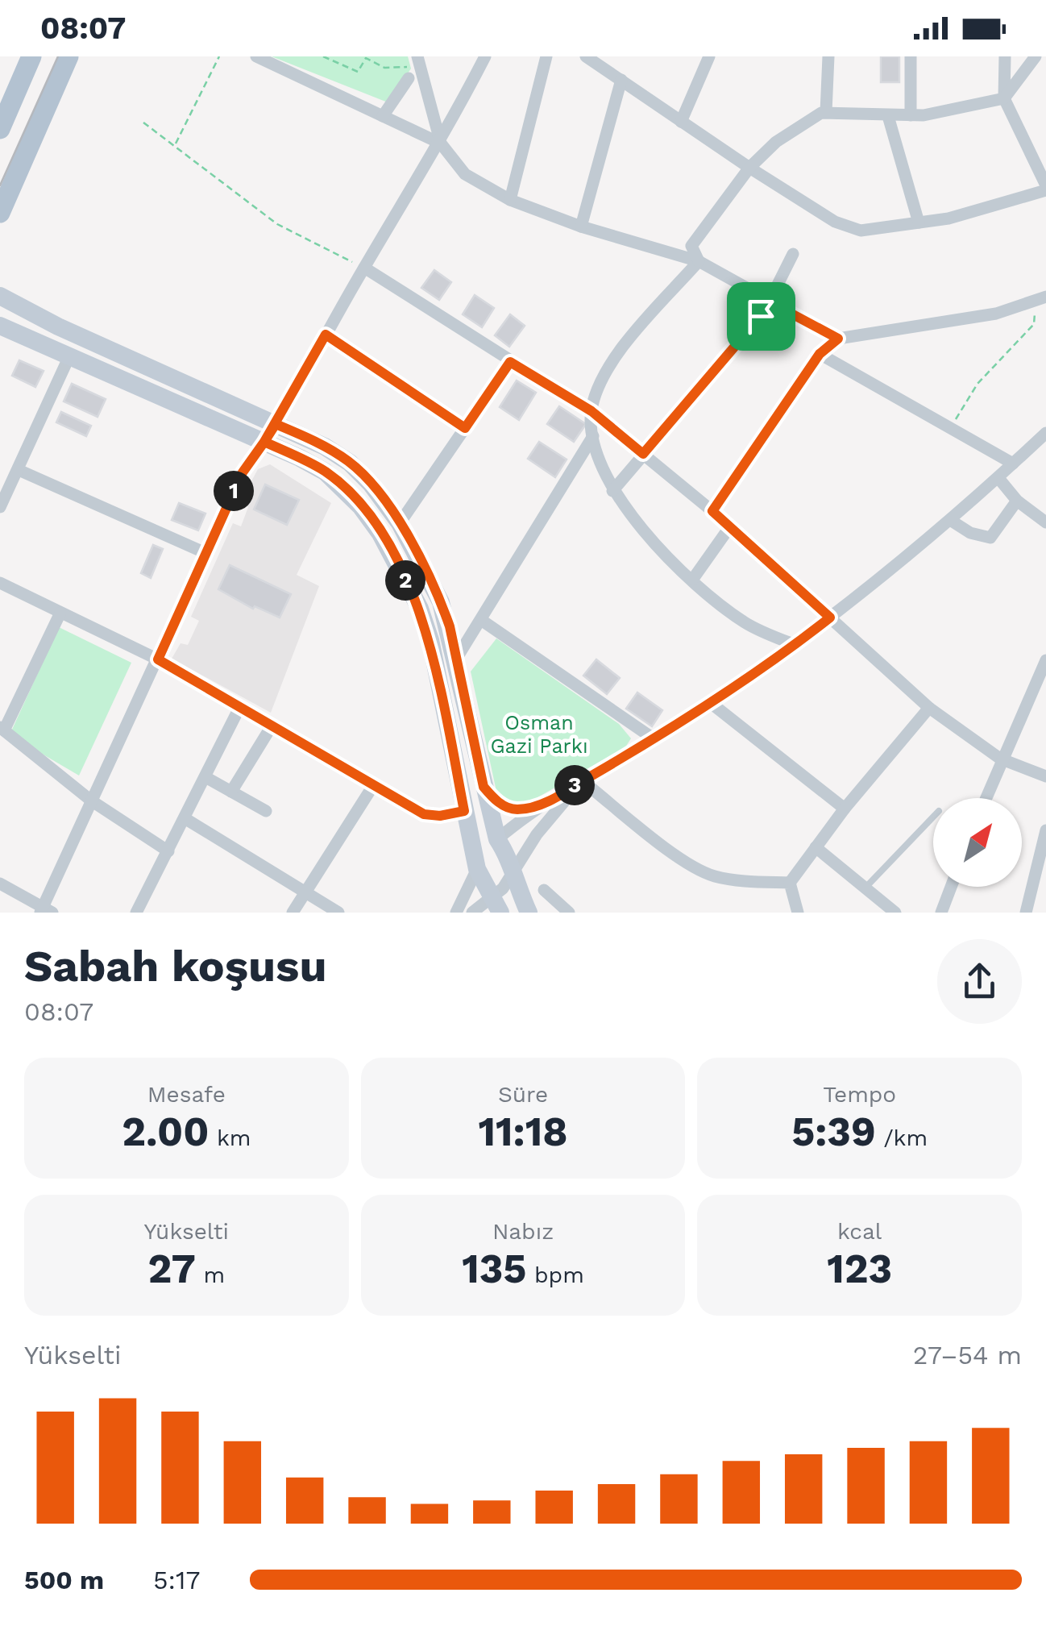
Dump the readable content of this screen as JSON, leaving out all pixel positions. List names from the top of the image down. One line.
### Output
{"parks":["Osman Gazi Parkı"],"north":"top right","page":{"status":"08:07","pins":["1","2","3"],"heading":["Sabah koşusu","08:07"],"stats":[["Mesafe","2.00 km"],["Süre","11:18"],["Tempo","5:39 /km"],["Yükselti","27 m"],["Nabız","135 bpm"],["kcal","123"]],"chart":["Yükselti","27–54 m"],"list":[{"name":"500 m","note":"5:17"}]}}
